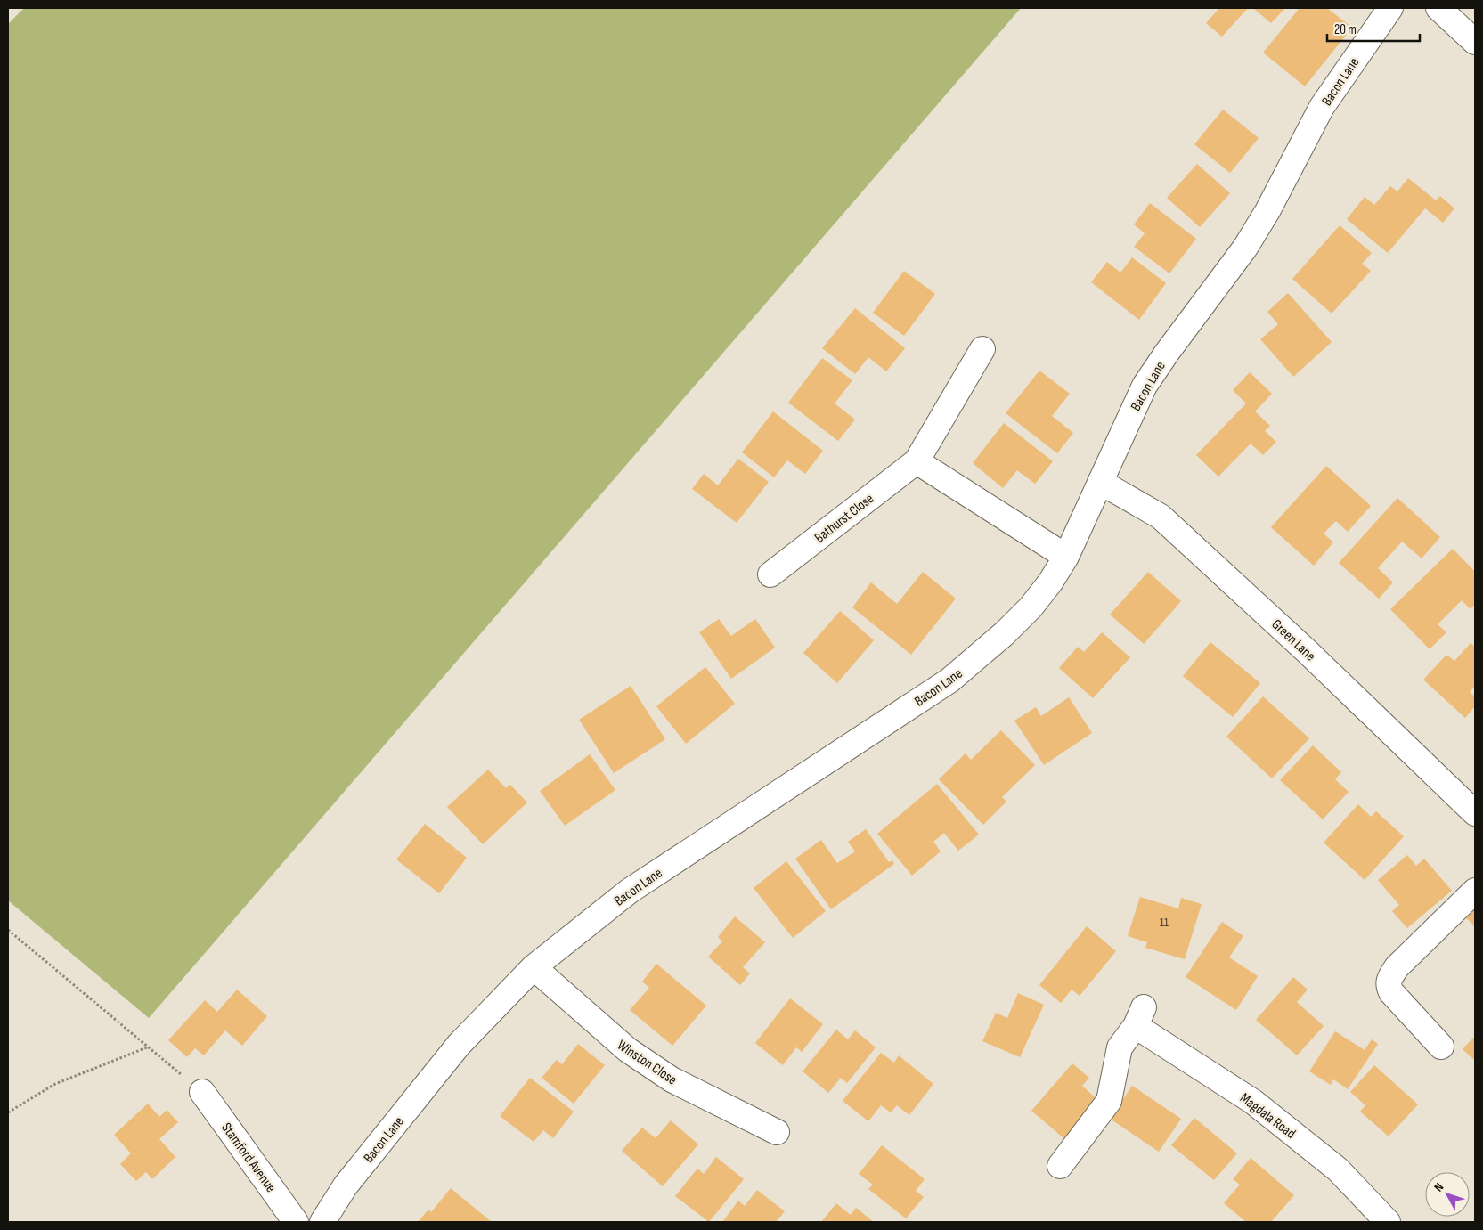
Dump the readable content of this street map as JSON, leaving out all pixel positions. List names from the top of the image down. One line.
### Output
{"streets":{"street":["Bacon Lane","Bathurst Close","Green Lane","Winston Close","Magdala Road","Stamford Avenue"]},"crossings":[["Bacon Lane","Green Lane"],["Bacon Lane","Winston Close"]],"house_numbers":["11"],"scale_bar":"20 m","north":"top left"}
